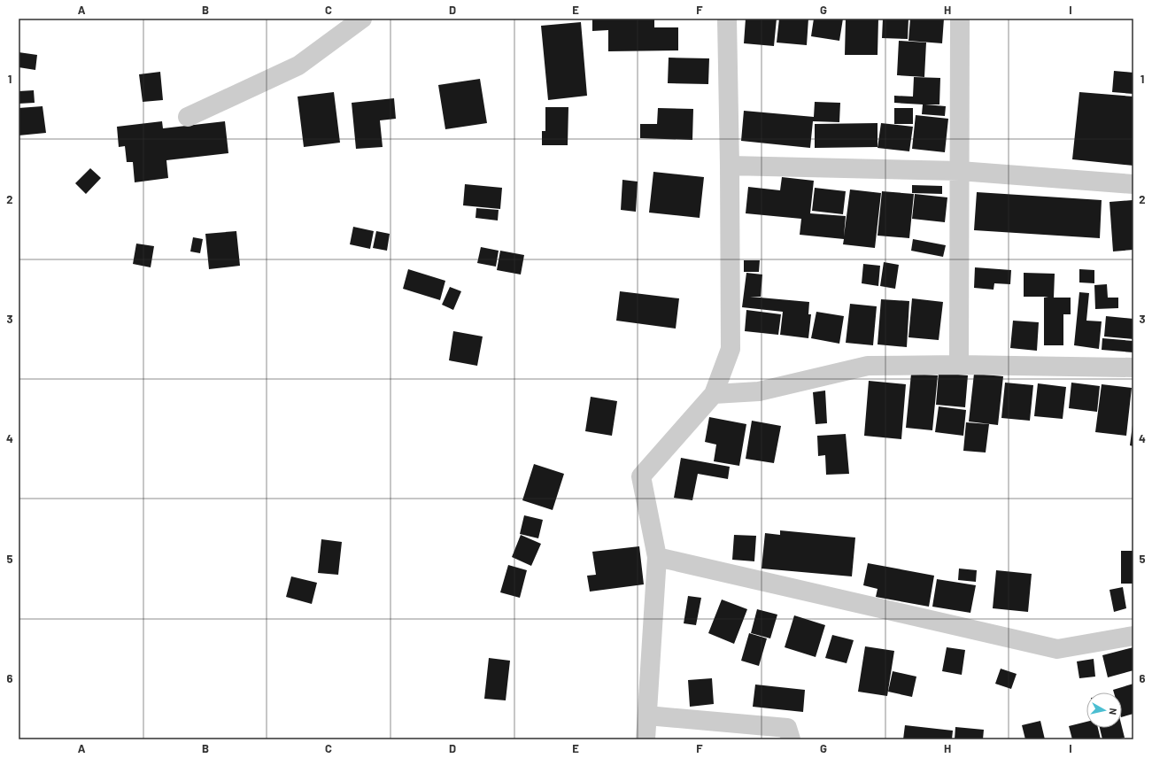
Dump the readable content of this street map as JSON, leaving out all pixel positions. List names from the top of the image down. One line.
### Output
{"north":"right","grid":{"columns":["A","B","C","D","E","F","G","H","I"],"rows":["1","2","3","4","5","6"]}}
